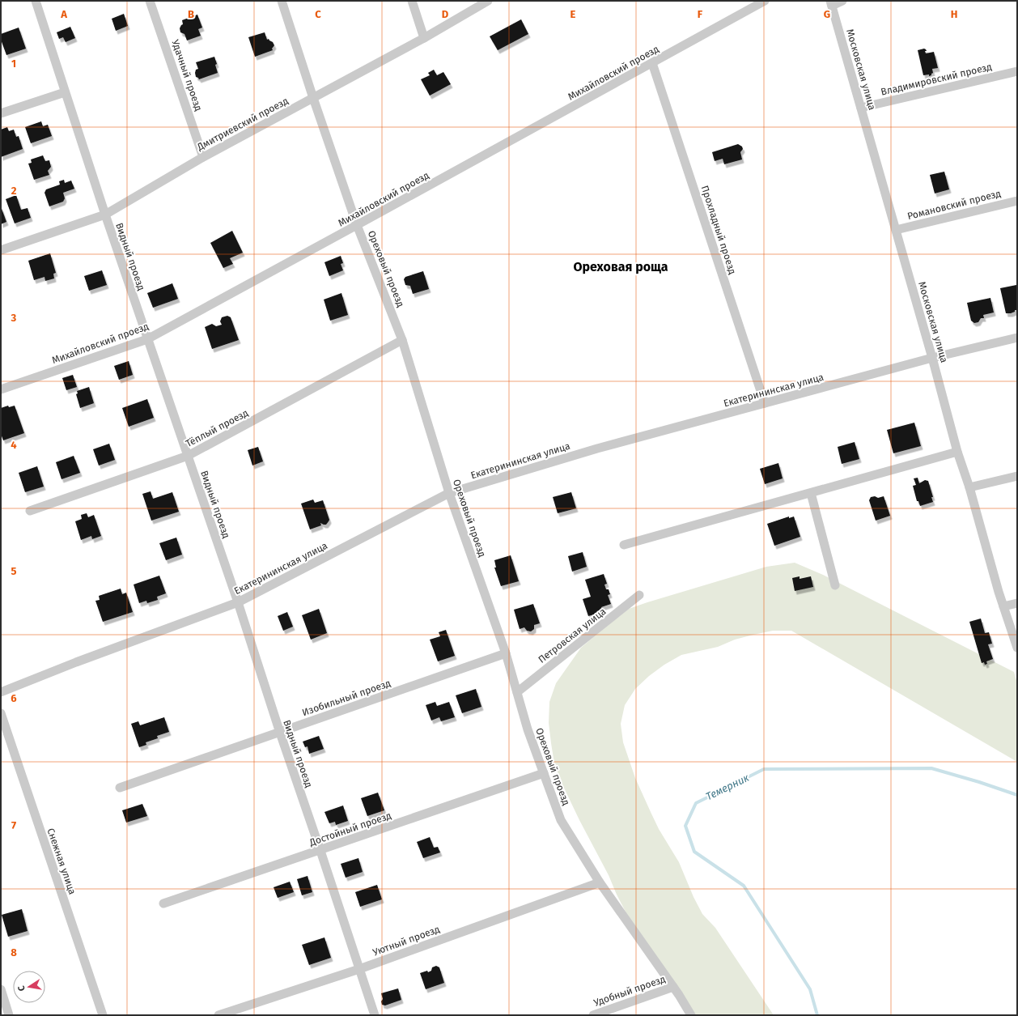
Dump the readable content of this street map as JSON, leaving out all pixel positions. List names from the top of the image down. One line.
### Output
{"streets":{"street":["Московская улица","Михайловский проезд","Удачный проезд","Владимировский проезд","Дмитриевский проезд","Романовский проезд","Прохладный проезд","Видный проезд","Ореховый проезд","Екатерининская улица","Тёплый проезд","Петровская улица","Изобильный проезд","Достойный проезд","Снежная улица","Уютный проезд","Удобный проезд"]},"crossings":[["Московская улица","Владимировский проезд"],["Московская улица","Романовский проезд"],["Московская улица","Екатерининская улица"],["Михайловский проезд","Прохладный проезд"],["Михайловский проезд","Видный проезд"],["Михайловский проезд","Ореховый проезд"],["Удачный проезд","Дмитриевский проезд"],["Дмитриевский проезд","Видный проезд"],["Дмитриевский проезд","Ореховый проезд"],["Прохладный проезд","Екатерининская улица"],["Видный проезд","Екатерининская улица"],["Видный проезд","Тёплый проезд"],["Видный проезд","Изобильный проезд"],["Видный проезд","Достойный проезд"],["Видный проезд","Уютный проезд"],["Ореховый проезд","Екатерининская улица"],["Ореховый проезд","Тёплый проезд"],["Ореховый проезд","Петровская улица"],["Ореховый проезд","Изобильный проезд"],["Ореховый проезд","Достойный проезд"],["Ореховый проезд","Уютный проезд"],["Ореховый проезд","Удобный проезд"]],"districts":["Ореховая роща"],"water":["Темерник"],"north":"left","grid":{"columns":["A","B","C","D","E","F","G","H"],"rows":["1","2","3","4","5","6","7","8"]}}
